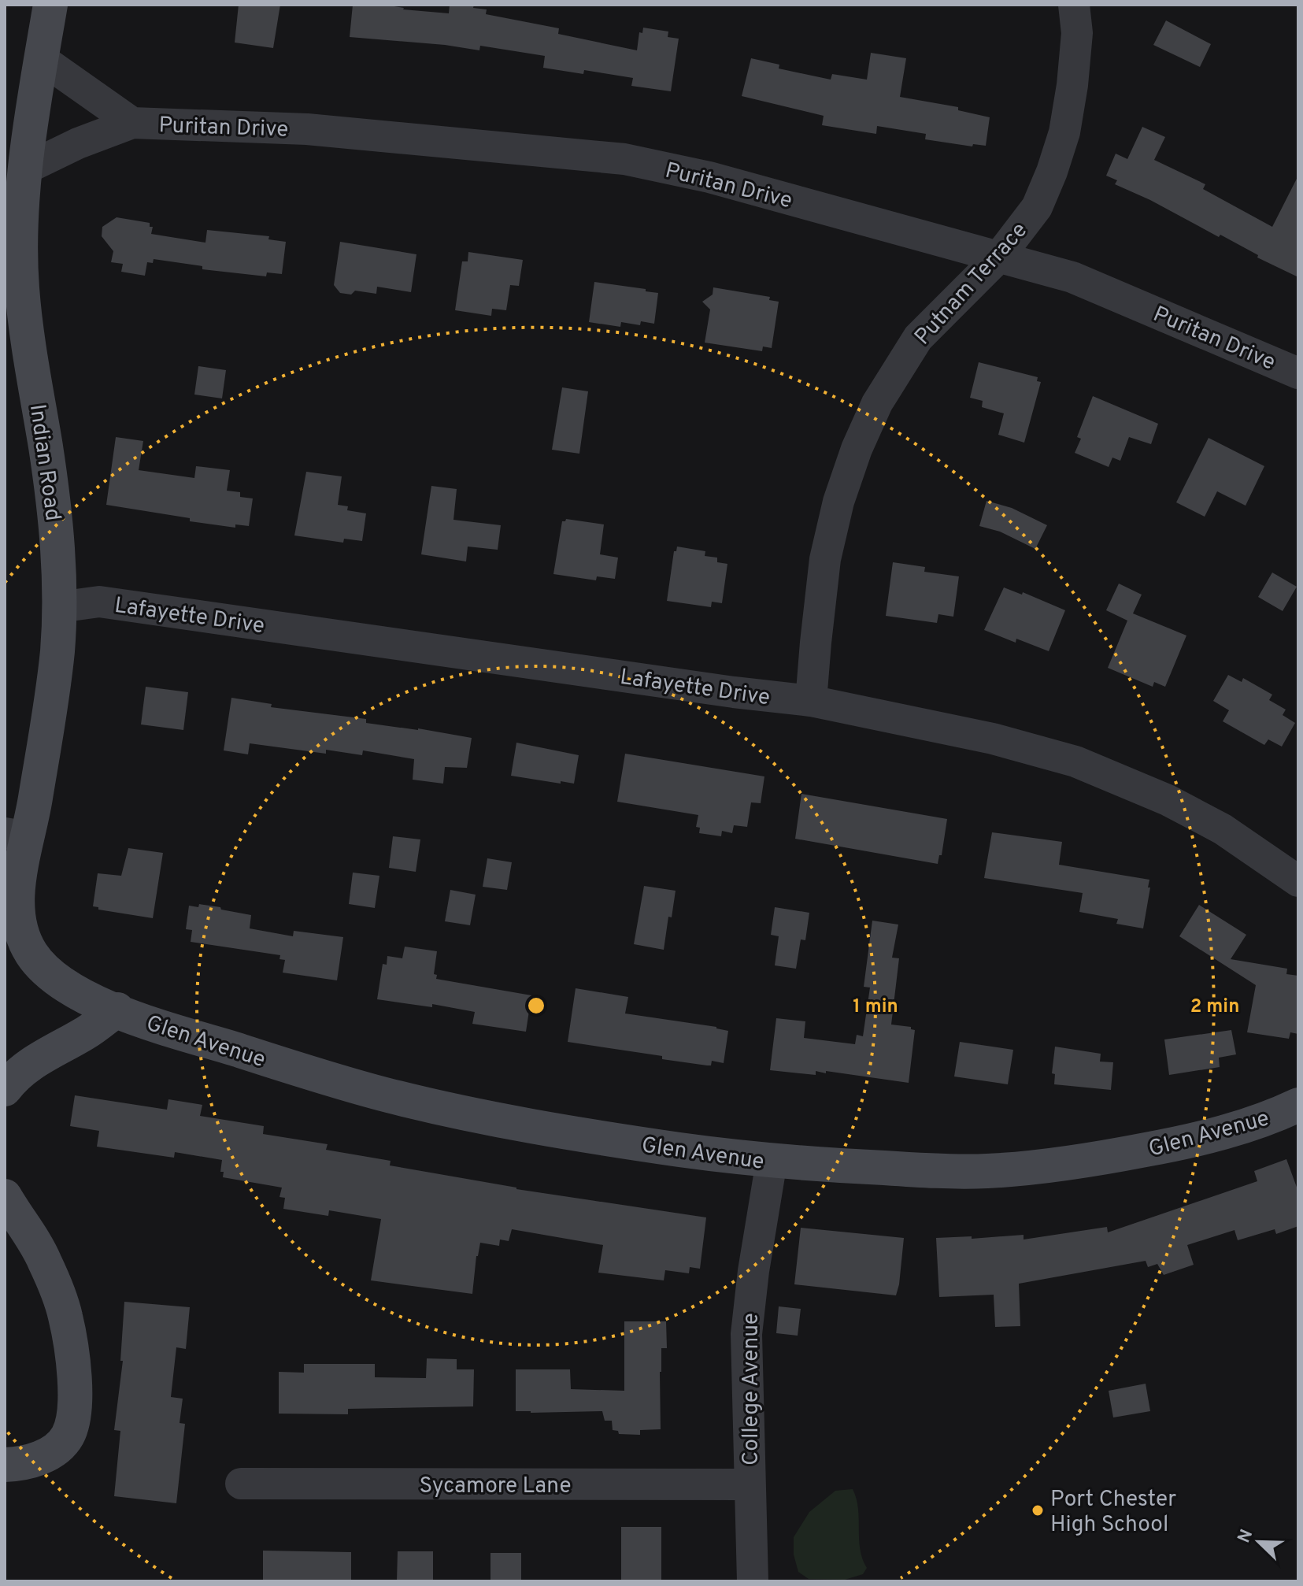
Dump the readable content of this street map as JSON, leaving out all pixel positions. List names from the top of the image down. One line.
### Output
{"streets":{"street":["Puritan Drive","Putnam Terrace","Indian Road","Lafayette Drive","Glen Avenue","College Avenue","Sycamore Lane"]},"crossings":[["Puritan Drive","Putnam Terrace"],["Puritan Drive","Indian Road"],["Putnam Terrace","Lafayette Drive"],["Indian Road","Lafayette Drive"],["Indian Road","Glen Avenue"],["Glen Avenue","College Avenue"],["College Avenue","Sycamore Lane"]],"places":["Port Chester High School"],"north":"top left","rings":["1 min","2 min"]}
